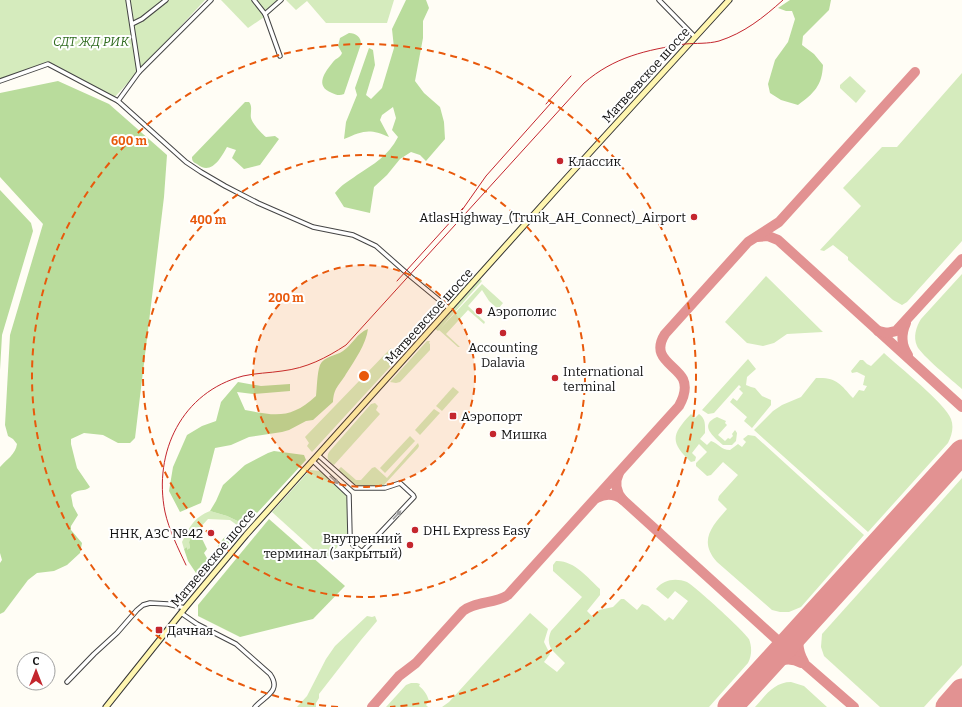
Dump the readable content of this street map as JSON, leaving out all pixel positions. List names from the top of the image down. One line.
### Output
{"streets":{"main road":["Матвеевское шоссе"]},"parks":["СДТ ЖД РИК"],"places":{"other":["Классик","AtlasHighway_(Trunk_AH_Connect)_Airport","Аэрополис","Accounting Dalavia","International terminal","Мишка","DHL Express Easy","ННК, АЗС №42","Внутренний терминал (закрытый)"],"transit":["Аэропорт","Дачная"]},"north":"top","rings":["600 m","400 m","200 m"]}
